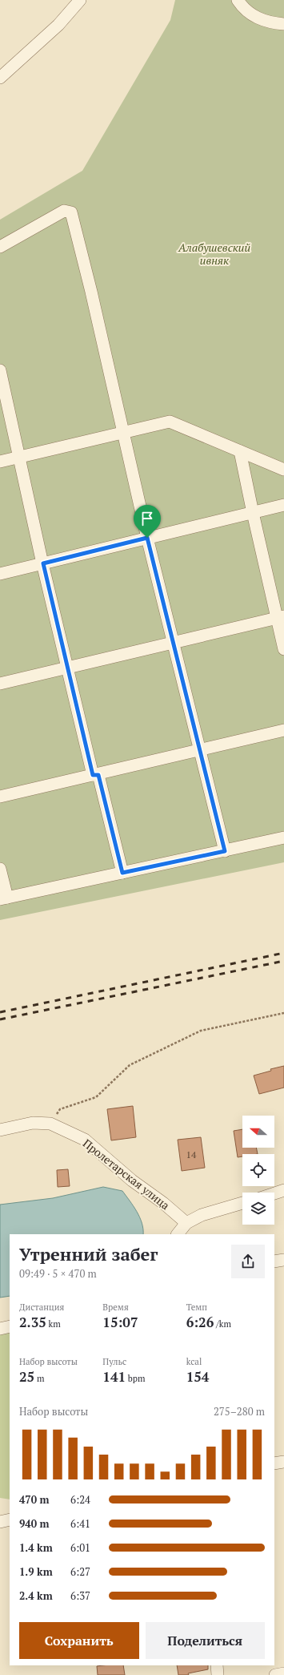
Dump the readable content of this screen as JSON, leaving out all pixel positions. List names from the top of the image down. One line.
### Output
{"streets":{"street":["Пролетарская улица"]},"parks":["Алабушевский ивняк"],"house_numbers":["14"],"north":"left","page":{"heading":["Утренний забег","09:49 · 5 × 470 m"],"stats":[["Дистанция","2.35 km"],["Время","15:07"],["Темп","6:26 /km"],["Набор высоты","25 m"],["Пульс","141 bpm"],["kcal","154"]],"chart":["Набор высоты","275–280 m"],"list":[{"name":"470 m","note":"6:24"},{"name":"940 m","note":"6:41"},{"name":"1.4 km","note":"6:01"},{"name":"1.9 km","note":"6:27"},{"name":"2.4 km","note":"6:37"}],"buttons":["Сохранить","Поделиться"]}}
